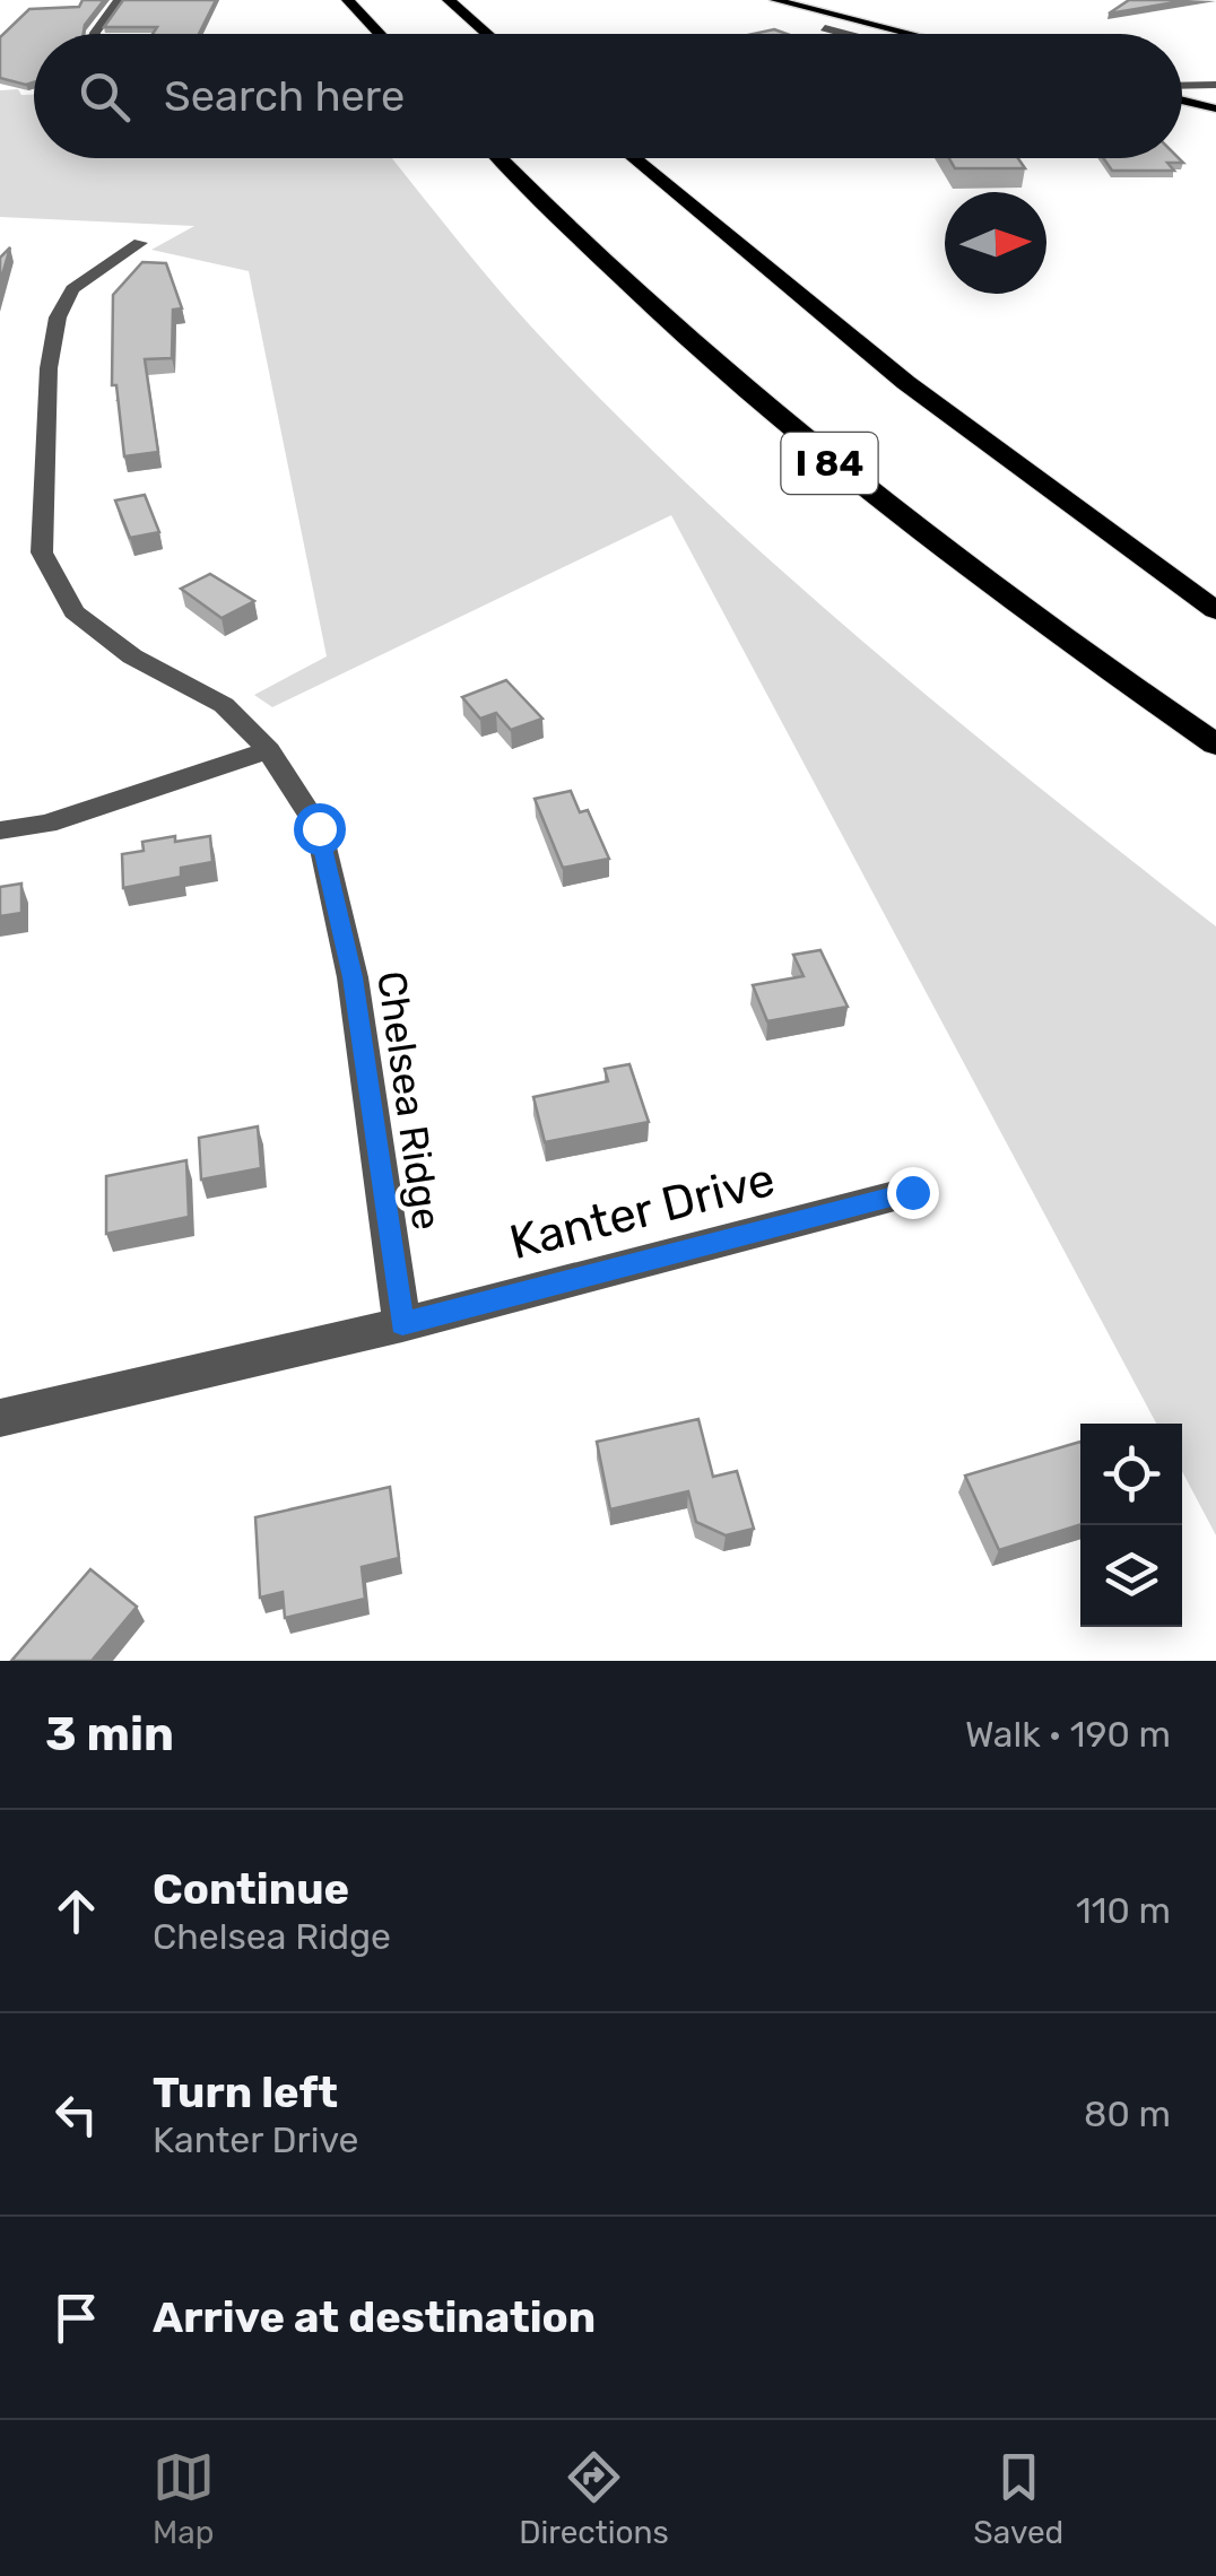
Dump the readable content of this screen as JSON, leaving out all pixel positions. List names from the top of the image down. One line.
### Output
{"streets":{"highway":["I 84"],"street":["Chelsea Ridge","Kanter Drive"]},"crossings":[["Chelsea Ridge","Kanter Drive"]],"north":"right","page":{"search":"Search here","heading":["3 min","Walk · 190 m"],"list":[["Continue","Chelsea Ridge","110 m"],["Turn left","Kanter Drive","80 m"],"Arrive at destination"],"nav":["Map","Directions","Saved"]}}
